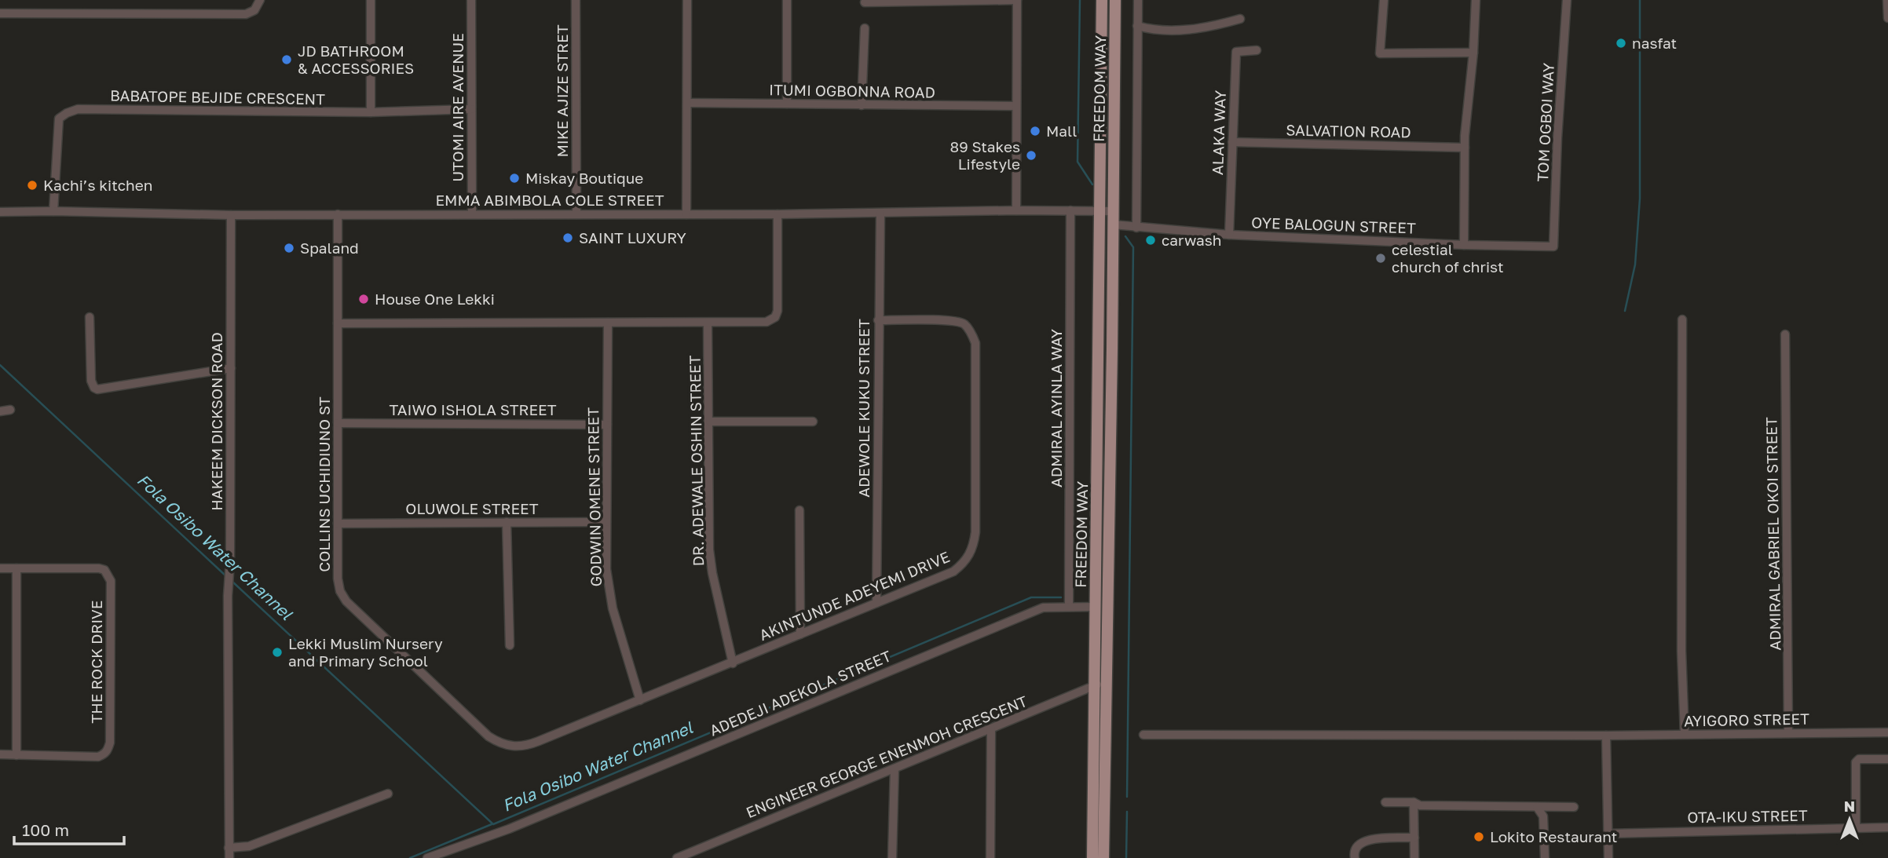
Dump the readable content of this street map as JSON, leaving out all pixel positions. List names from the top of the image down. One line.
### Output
{"streets":{"main road":["FREEDOM WAY"],"street":["MIKE AJIZE STRET","ITUMI OGBONNA ROAD","BABATOPE BEJIDE CRESCENT","UTOMI AIRE AVENUE","TOM OGBOI WAY","SALVATION ROAD","ALAKA WAY","EMMA ABIMBOLA COLE STREET","OYE BALOGUN STREET","ADEWOLE KUKU STREET","ADMIRAL AYINLA WAY","TAIWO ISHOLA STREET","HAKEEM DICKSON ROAD","DR. ADEWALE OSHIN STREET","COLLINS UCHIDIUNO ST","GODWIN OMENE STREET","OLUWOLE STREET","ADMIRAL GABRIEL OKOI STREET","AKINTUNDE ADEYEMI DRIVE","THE ROCK DRIVE","ADEDEJI ADEKOLA STREET","AYIGORO STREET","ENGINEER GEORGE ENENMOH CRESCENT","OTA-IKU STREET"]},"crossings":[["FREEDOM WAY","EMMA ABIMBOLA COLE STREET"],["FREEDOM WAY","OYE BALOGUN STREET"],["FREEDOM WAY","ADEDEJI ADEKOLA STREET"],["FREEDOM WAY","ENGINEER GEORGE ENENMOH CRESCENT"],["MIKE AJIZE STRET","EMMA ABIMBOLA COLE STREET"],["BABATOPE BEJIDE CRESCENT","UTOMI AIRE AVENUE"],["BABATOPE BEJIDE CRESCENT","EMMA ABIMBOLA COLE STREET"],["UTOMI AIRE AVENUE","EMMA ABIMBOLA COLE STREET"],["TOM OGBOI WAY","OYE BALOGUN STREET"],["SALVATION ROAD","ALAKA WAY"],["ALAKA WAY","OYE BALOGUN STREET"],["EMMA ABIMBOLA COLE STREET","ADEWOLE KUKU STREET"],["EMMA ABIMBOLA COLE STREET","ADMIRAL AYINLA WAY"],["EMMA ABIMBOLA COLE STREET","HAKEEM DICKSON ROAD"],["EMMA ABIMBOLA COLE STREET","COLLINS UCHIDIUNO ST"],["ADEWOLE KUKU STREET","AKINTUNDE ADEYEMI DRIVE"],["ADMIRAL AYINLA WAY","ADEDEJI ADEKOLA STREET"],["TAIWO ISHOLA STREET","COLLINS UCHIDIUNO ST"],["TAIWO ISHOLA STREET","GODWIN OMENE STREET"],["DR. ADEWALE OSHIN STREET","AKINTUNDE ADEYEMI DRIVE"],["COLLINS UCHIDIUNO ST","OLUWOLE STREET"],["COLLINS UCHIDIUNO ST","AKINTUNDE ADEYEMI DRIVE"],["GODWIN OMENE STREET","OLUWOLE STREET"],["GODWIN OMENE STREET","AKINTUNDE ADEYEMI DRIVE"],["ADMIRAL GABRIEL OKOI STREET","AYIGORO STREET"]],"water":["Fola Osibo Water Channel"],"places":["nasfat","JD BATHROOM & ACCESSORIES","Mall","89 Stakes Lifestyle","Miskay Boutique","Kachi’s kitchen","SAINT LUXURY","carwash","Spaland","celestial church of christ","House One Lekki","Lekki Muslim Nursery and Primary School","Lokito Restaurant"],"scale_bar":"100 m","north":"top"}
